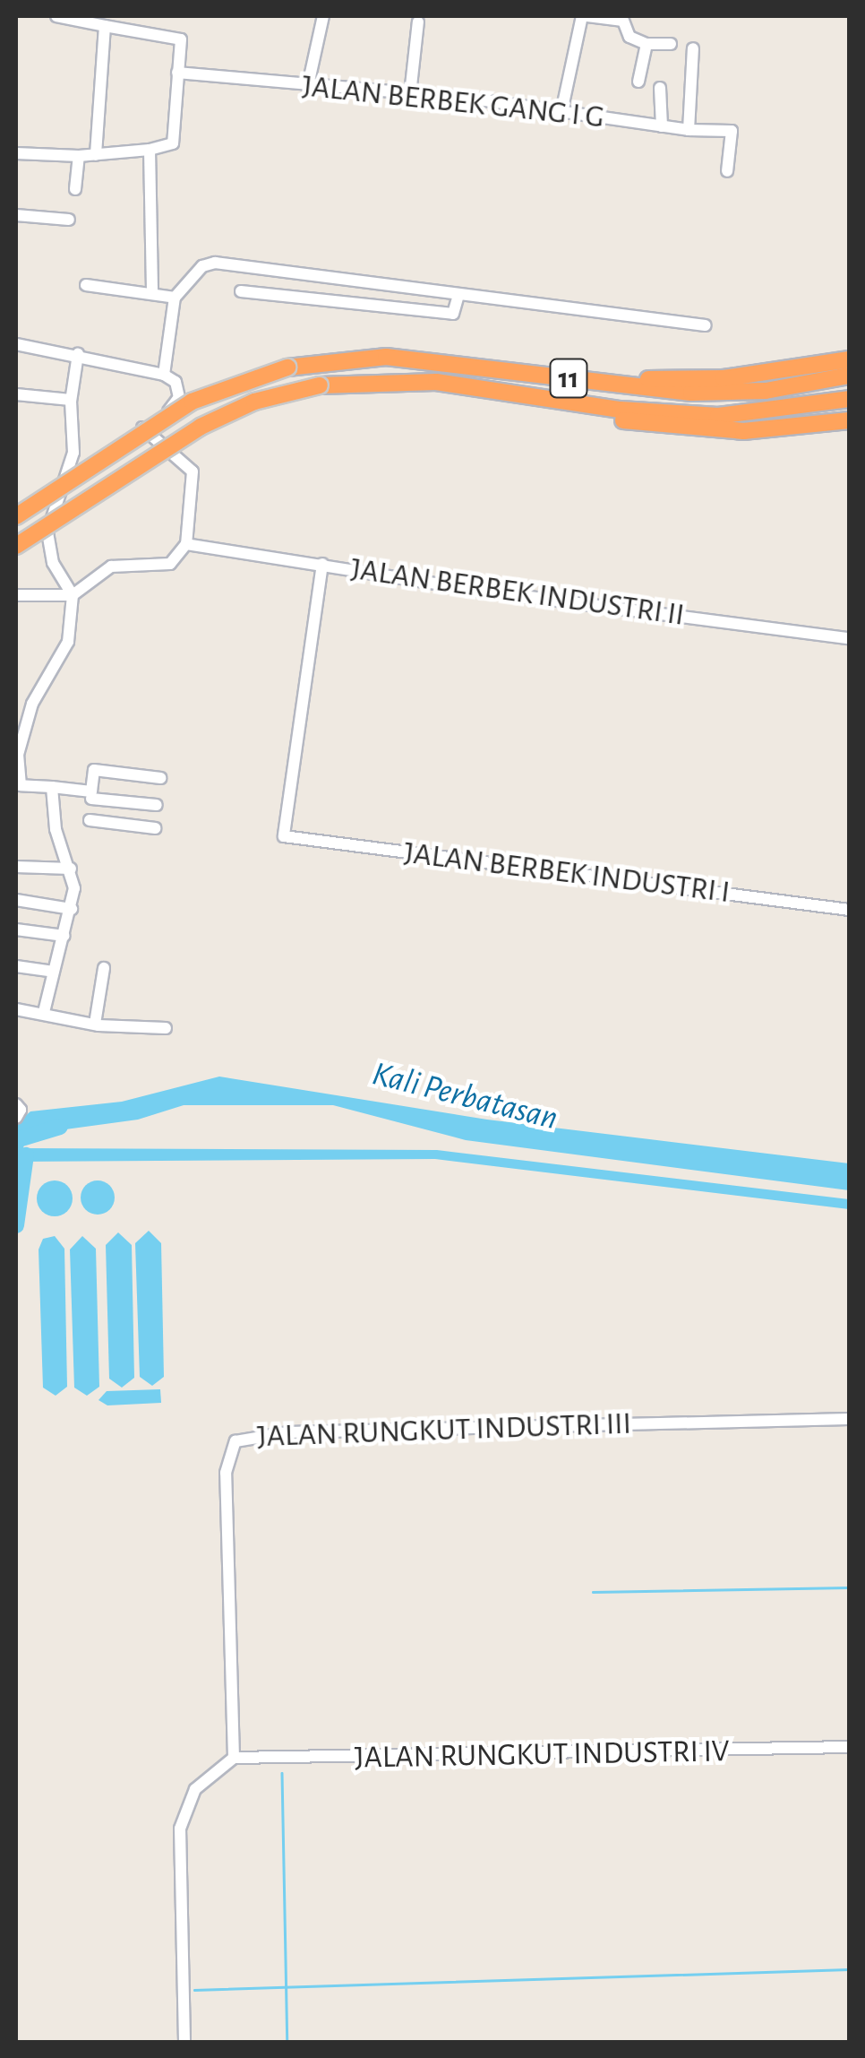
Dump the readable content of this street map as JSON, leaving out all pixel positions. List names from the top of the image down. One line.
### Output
{"streets":{"highway":["11"],"street":["JALAN BERBEK GANG I G","JALAN BERBEK INDUSTRI II","JALAN BERBEK INDUSTRI I","JALAN RUNGKUT INDUSTRI III","JALAN RUNGKUT INDUSTRI IV"]},"crossings":[["JALAN BERBEK INDUSTRI II","JALAN BERBEK INDUSTRI I"],["JALAN RUNGKUT INDUSTRI III","JALAN RUNGKUT INDUSTRI IV"]],"water":["Kali Perbatasan"]}
